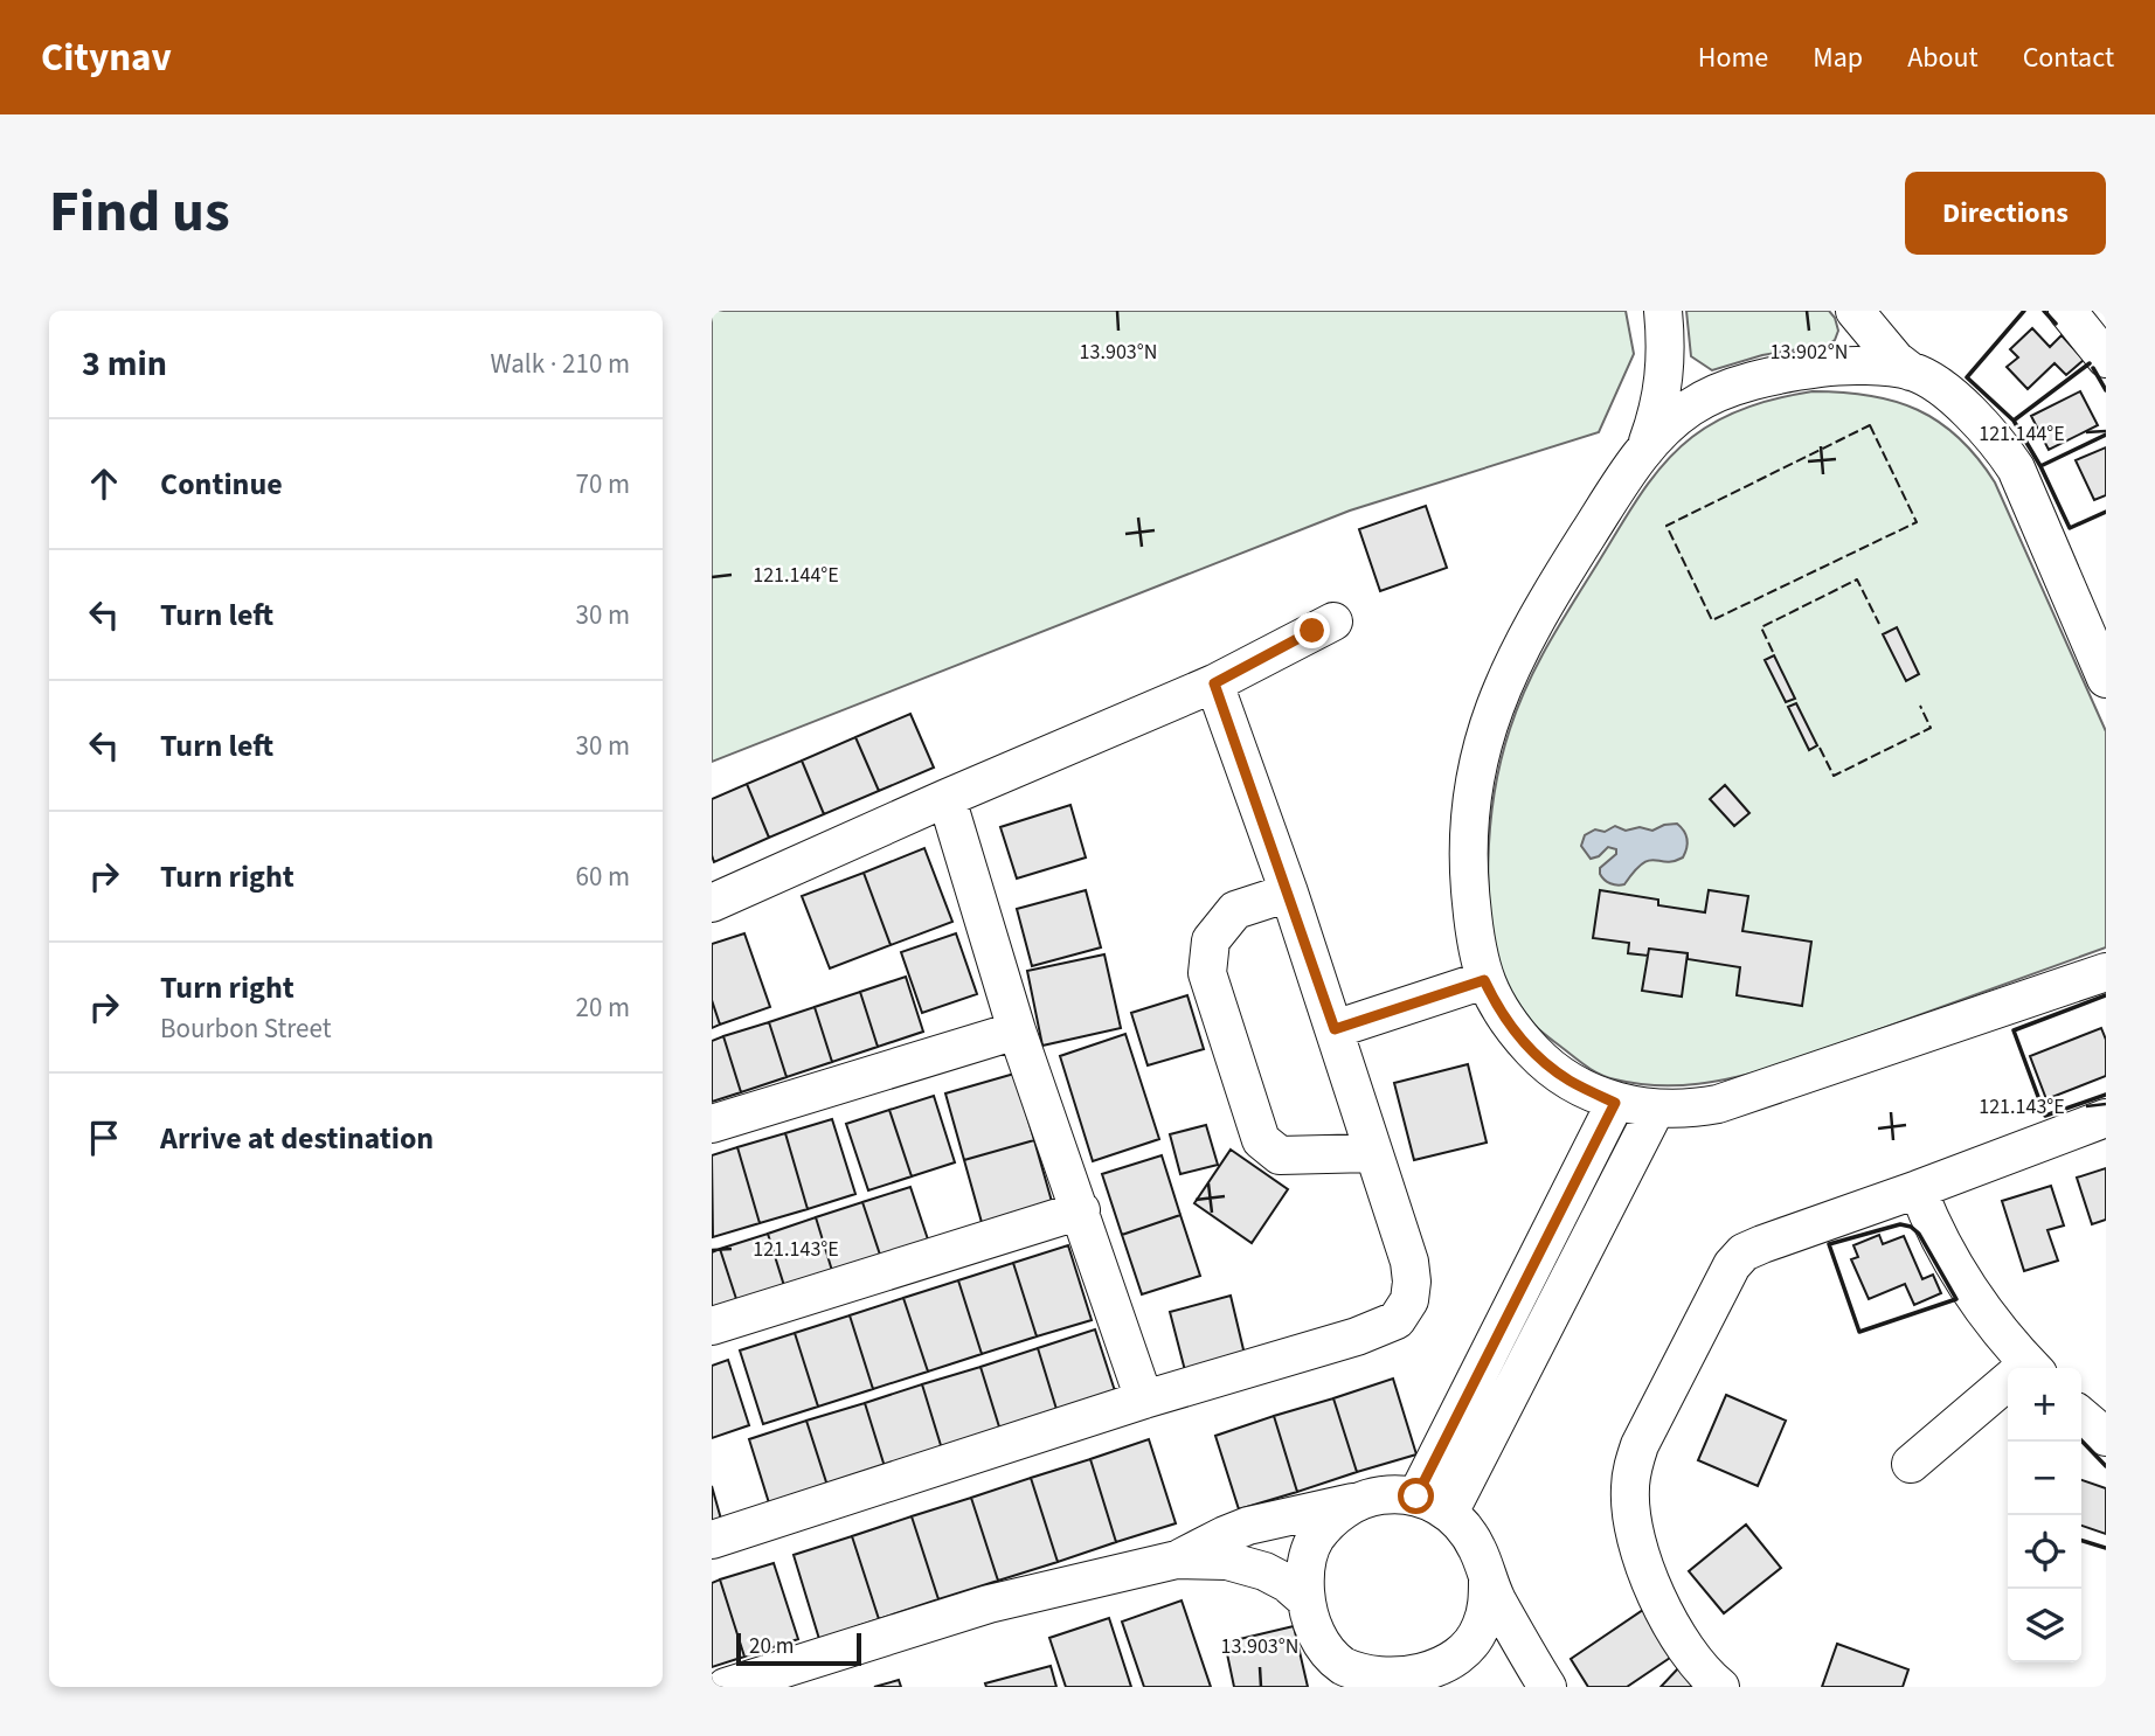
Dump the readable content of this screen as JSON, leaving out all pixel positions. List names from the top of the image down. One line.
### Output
{"scale_bar":"20 m","page":{"header":"Citynav","nav":["Home","Map","About","Contact"],"title":"Find us","buttons":"Directions","heading":["3 min","Walk · 210 m"],"list":[["Continue","70 m"],["Turn left","30 m"],["Turn left","30 m"],["Turn right","60 m"],["Turn right","Bourbon Street","20 m"],"Arrive at destination"],"map_buttons":["+","−"],"scale":"20 m"},"coordinates":["13.903°N","13.902°N","121.144°E","121.143°E"]}
